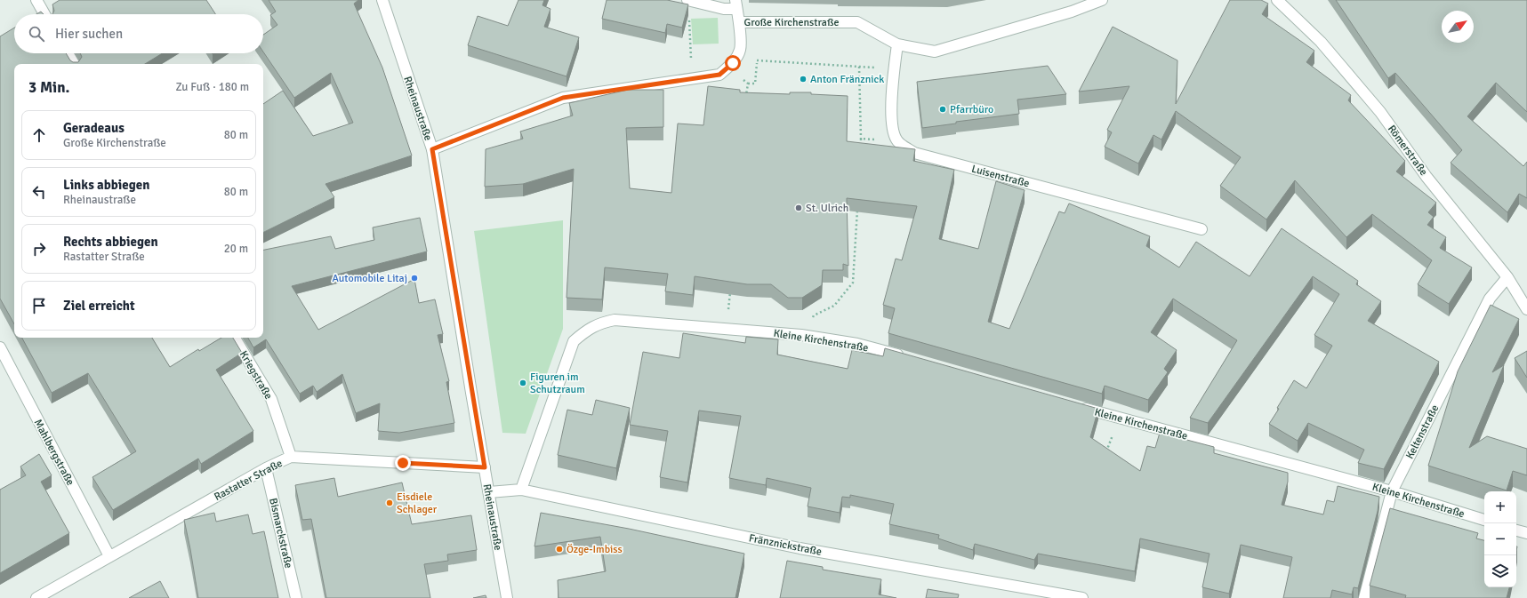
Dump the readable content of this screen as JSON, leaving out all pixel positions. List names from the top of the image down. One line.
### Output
{"streets":{"street":["Große Kirchenstraße","Rheinaustraße","Römerstraße","Luisenstraße","Kleine Kirchenstraße","Kriegstraße","Keltenstraße","Mahlbergstraße","Rastatter Straße","Bismarckstraße","Fränznickstraße"]},"crossings":[["Rheinaustraße","Rastatter Straße"],["Rheinaustraße","Fränznickstraße"],["Römerstraße","Keltenstraße"],["Kleine Kirchenstraße","Keltenstraße"],["Kleine Kirchenstraße","Fränznickstraße"],["Kriegstraße","Rastatter Straße"],["Mahlbergstraße","Rastatter Straße"],["Rastatter Straße","Bismarckstraße"]],"places":["Anton Fränznick","Pfarrbüro","St. Ulrich","Automobile Litaj","Figuren im Schutzraum","Eisdiele Schlager","Özge-Imbiss"],"north":"top right","page":{"search":"Hier suchen","heading":["3 Min.","Zu Fuß · 180 m"],"list":[["Geradeaus","Große Kirchenstraße","80 m"],["Links abbiegen","Rheinaustraße","80 m"],["Rechts abbiegen","Rastatter Straße","20 m"],"Ziel erreicht"],"map_buttons":["+","−"]}}
